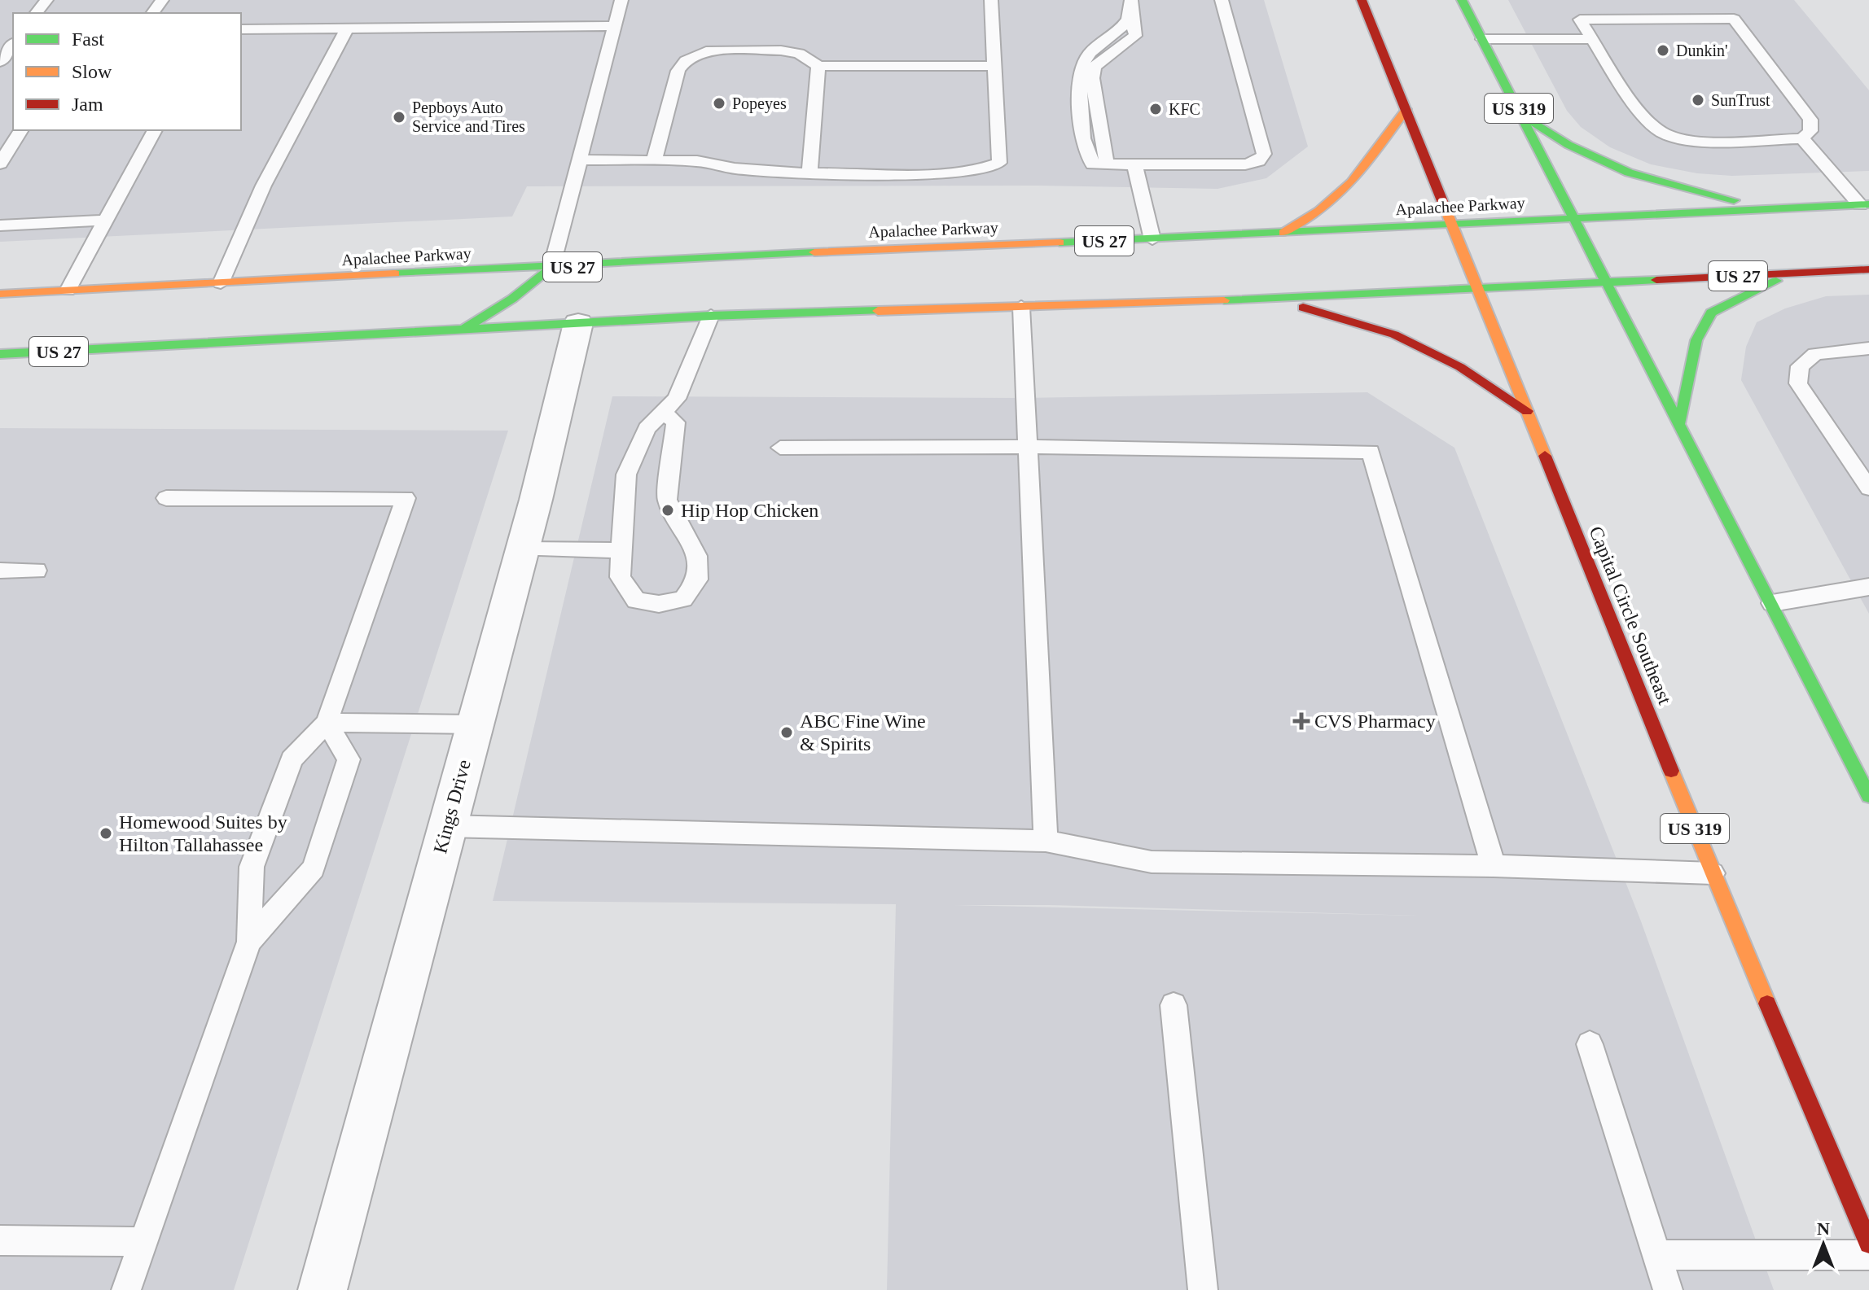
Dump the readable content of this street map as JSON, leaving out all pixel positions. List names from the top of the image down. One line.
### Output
{"streets":{"main road":["US 319","Apalachee Parkway","US 27","Capital Circle Southeast"],"street":["Kings Drive"]},"crossings":[["US 319","Apalachee Parkway"],["US 319","US 27"],["Apalachee Parkway","Capital Circle Southeast"],["US 27","Capital Circle Southeast"],["US 27","Kings Drive"]],"places":{"other":["Dunkin'","SunTrust","Popeyes","KFC","Pepboys Auto Service and Tires","Hip Hop Chicken","ABC Fine Wine & Spirits","Homewood Suites by Hilton Tallahassee"],"health":["CVS Pharmacy"]},"legend":["Fast","Slow","Jam"],"north":"top"}
